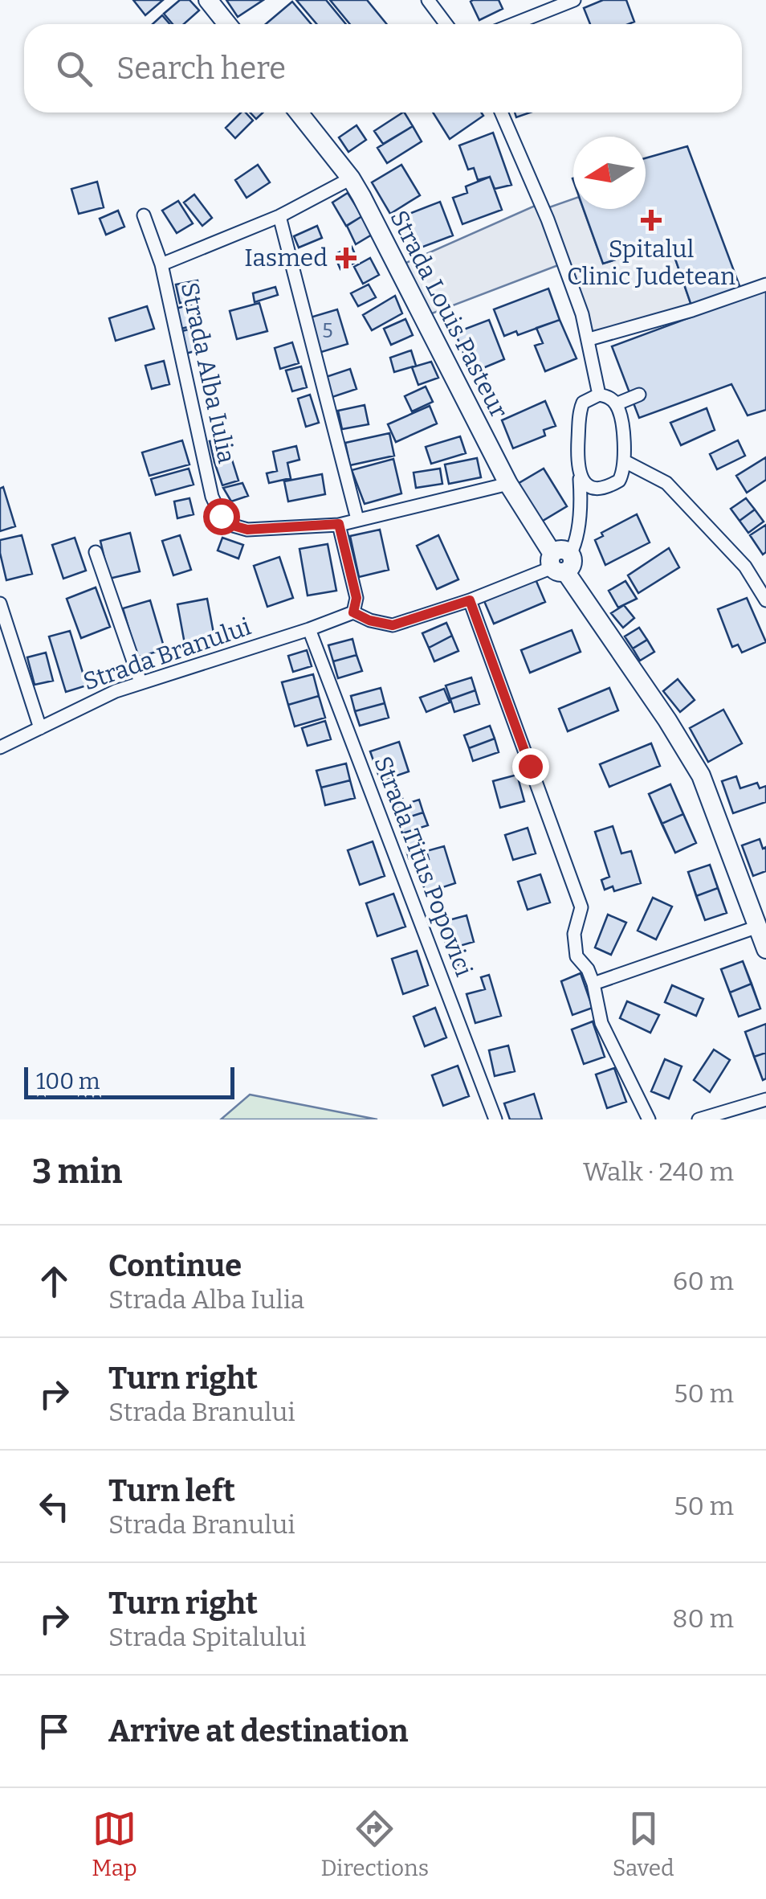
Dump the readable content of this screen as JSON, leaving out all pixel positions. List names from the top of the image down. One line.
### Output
{"streets":{"main road":["Strada Louis Pasteur"],"street":["Strada Alba Iulia","Strada Branului","Strada Titus Popovici"]},"crossings":[["Strada Branului","Strada Titus Popovici"]],"places":{"health":["Spitalul Clinic Judetean","Iasmed"]},"house_numbers":["5"],"scale_bar":"100 m","north":"left","page":{"search":"Search here","scale":"100 m","heading":["3 min","Walk · 240 m"],"list":[["Continue","Strada Alba Iulia","60 m"],["Turn right","Strada Branului","50 m"],["Turn left","Strada Branului","50 m"],["Turn right","Strada Spitalului","80 m"],"Arrive at destination"],"nav":["Map","Directions","Saved"]}}
